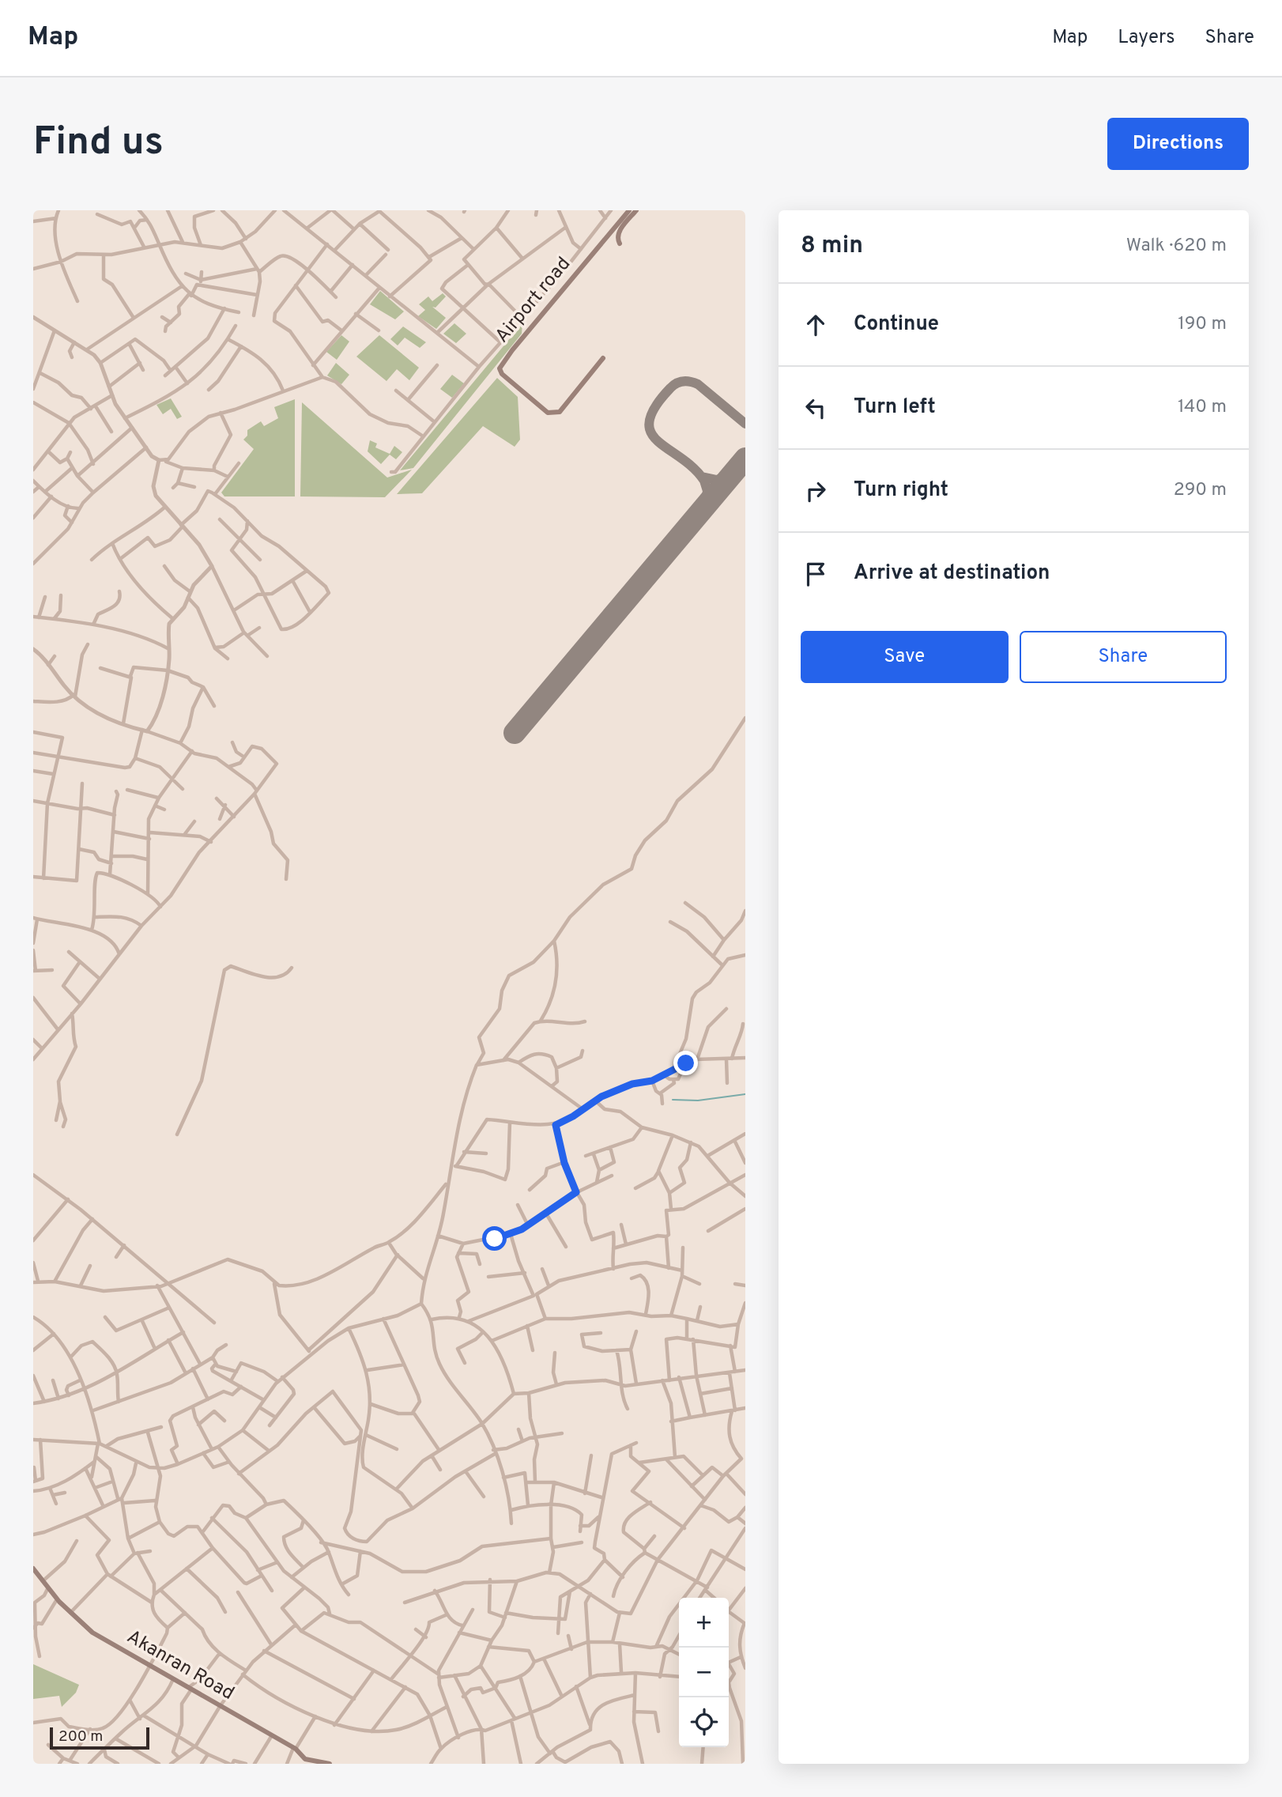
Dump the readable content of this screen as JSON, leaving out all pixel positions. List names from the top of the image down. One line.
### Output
{"streets":{"main road":["Airport road","Akanran Road"]},"scale_bar":"200 m","page":{"header":"Map","nav":["Map","Layers","Share"],"buttons":["Directions",["Save","Share"]],"title":"Find us","heading":["8 min","Walk · 620 m"],"list":[["Continue","190 m"],["Turn left","140 m"],["Turn right","290 m"],"Arrive at destination"],"map_buttons":["+","−"],"scale":"200 m"}}
